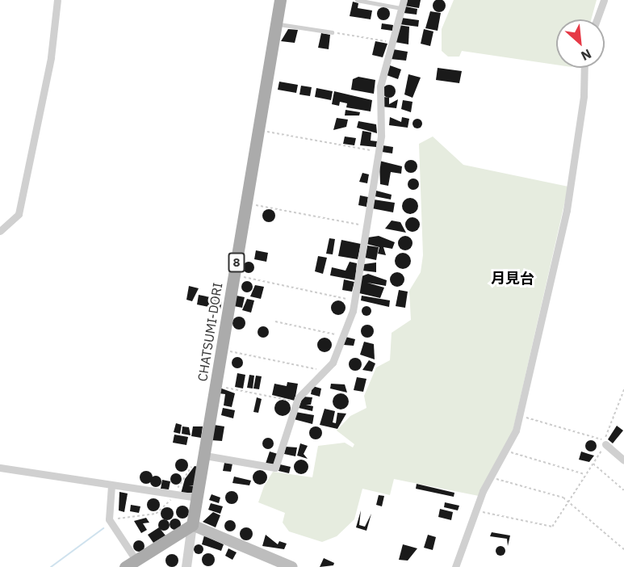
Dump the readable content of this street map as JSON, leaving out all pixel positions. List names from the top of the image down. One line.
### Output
{"streets":{"main road":["8","CHATSUMI-DORI"]},"districts":["月見台"],"north":"bottom right"}
